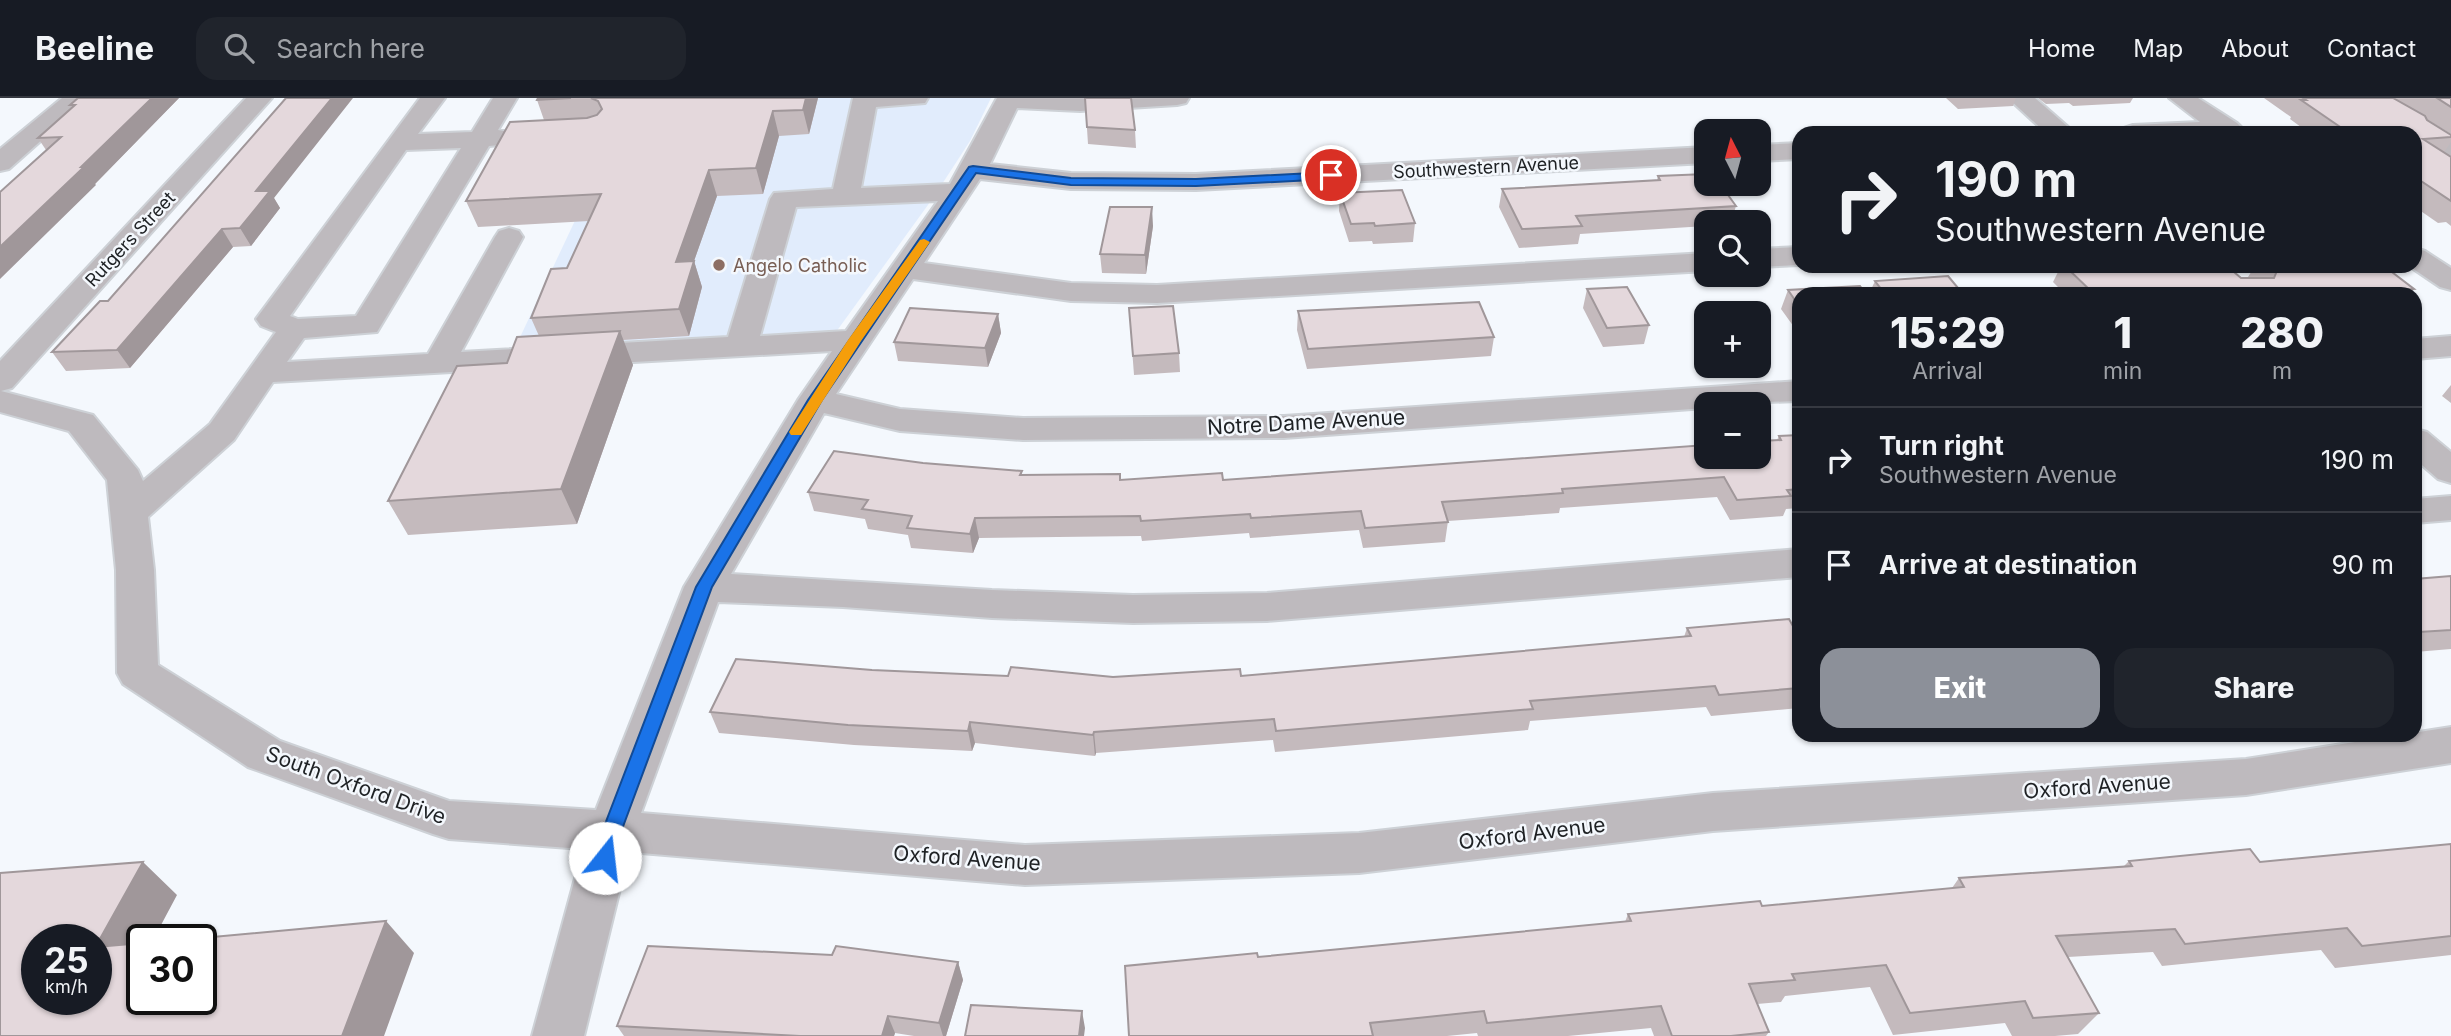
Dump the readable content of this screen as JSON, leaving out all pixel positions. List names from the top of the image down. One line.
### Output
{"streets":{"street":["Southwestern Avenue","Rutgers Street","Notre Dame Avenue","South Oxford Drive","Oxford Avenue"]},"crossings":[["South Oxford Drive","Oxford Avenue"]],"places":["Angelo Catholic"],"north":"top","page":{"header":"Beeline","search":"Search here","nav":["Home","Map","About","Contact"],"map_buttons":["+","−"],"turn":["190 m","Southwestern Avenue"],"eta":["15:29","Arrival","1","min","280","m"],"list":[{"name":"Turn right","note":"Southwestern Avenue","value":"190 m"},{"name":"Arrive at destination","value":"90 m"}],"buttons":["Exit","Share"],"speed":"25 km/h","limit":"30"}}
